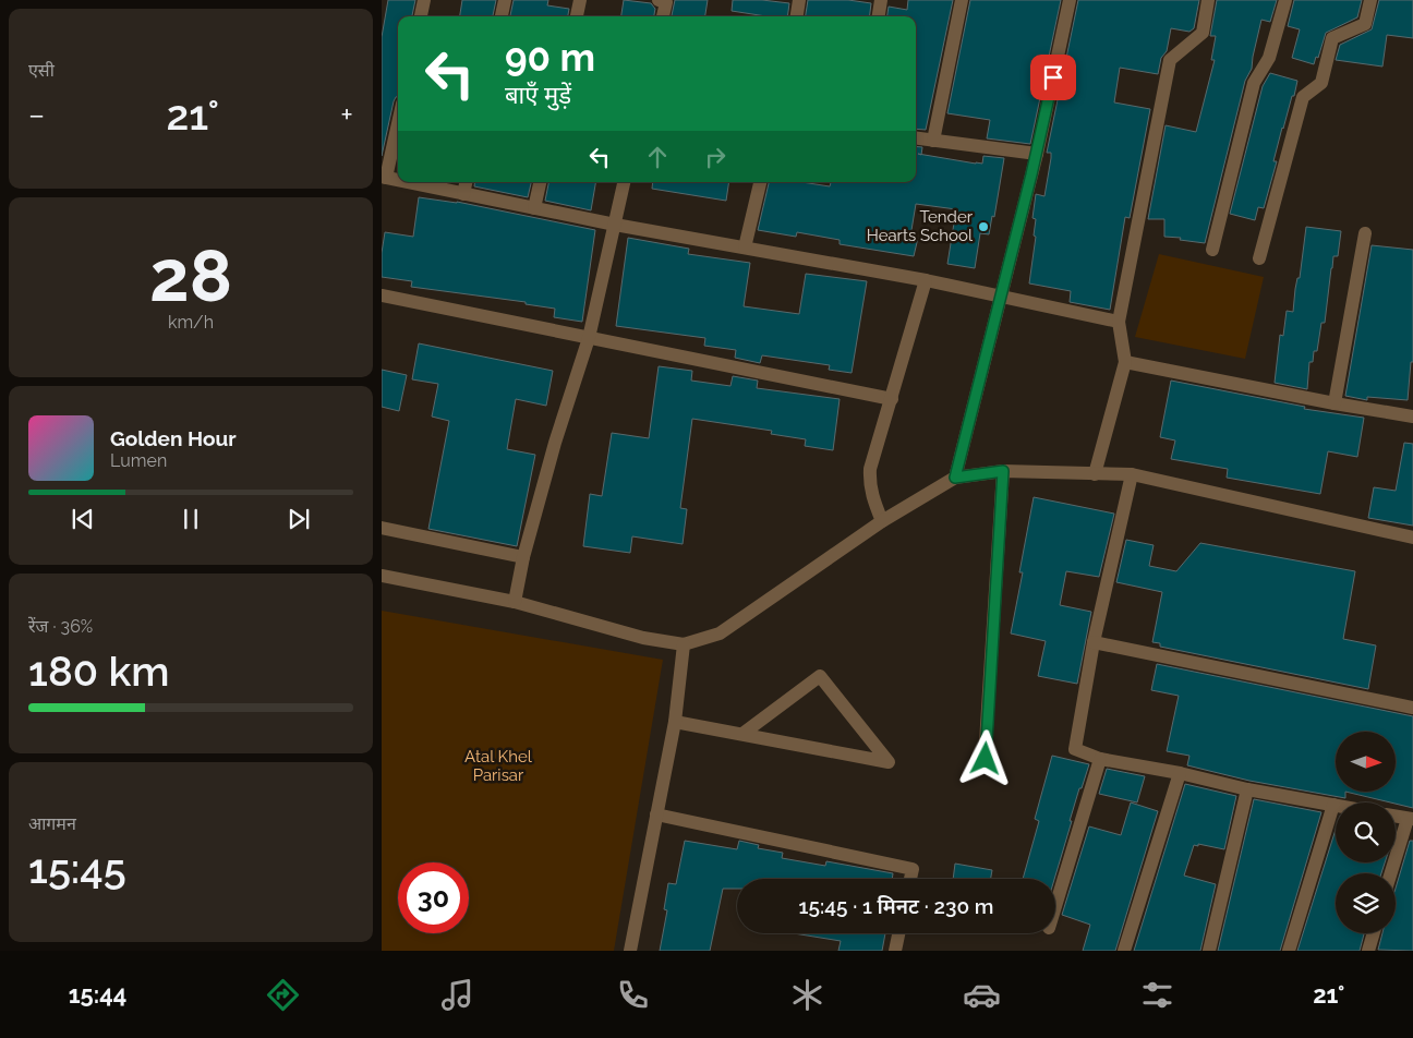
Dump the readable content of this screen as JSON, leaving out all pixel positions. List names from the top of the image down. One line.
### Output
{"parks":["Atal Khel Parisar"],"places":["Tender Hearts School"],"north":"right","page":{"tile":["एसी",["28","km/h"],["रेंज · 36%","180 km"],["आगमन","15:45"]],"turn":["90 m","बाएँ मुड़ें"],"heat":["−","21°","+"],"song":["Golden Hour","Lumen"],"limit":"30","trip":"15:45 · 1 मिनट · 230 m","tabs":["15:44","21°"]}}
